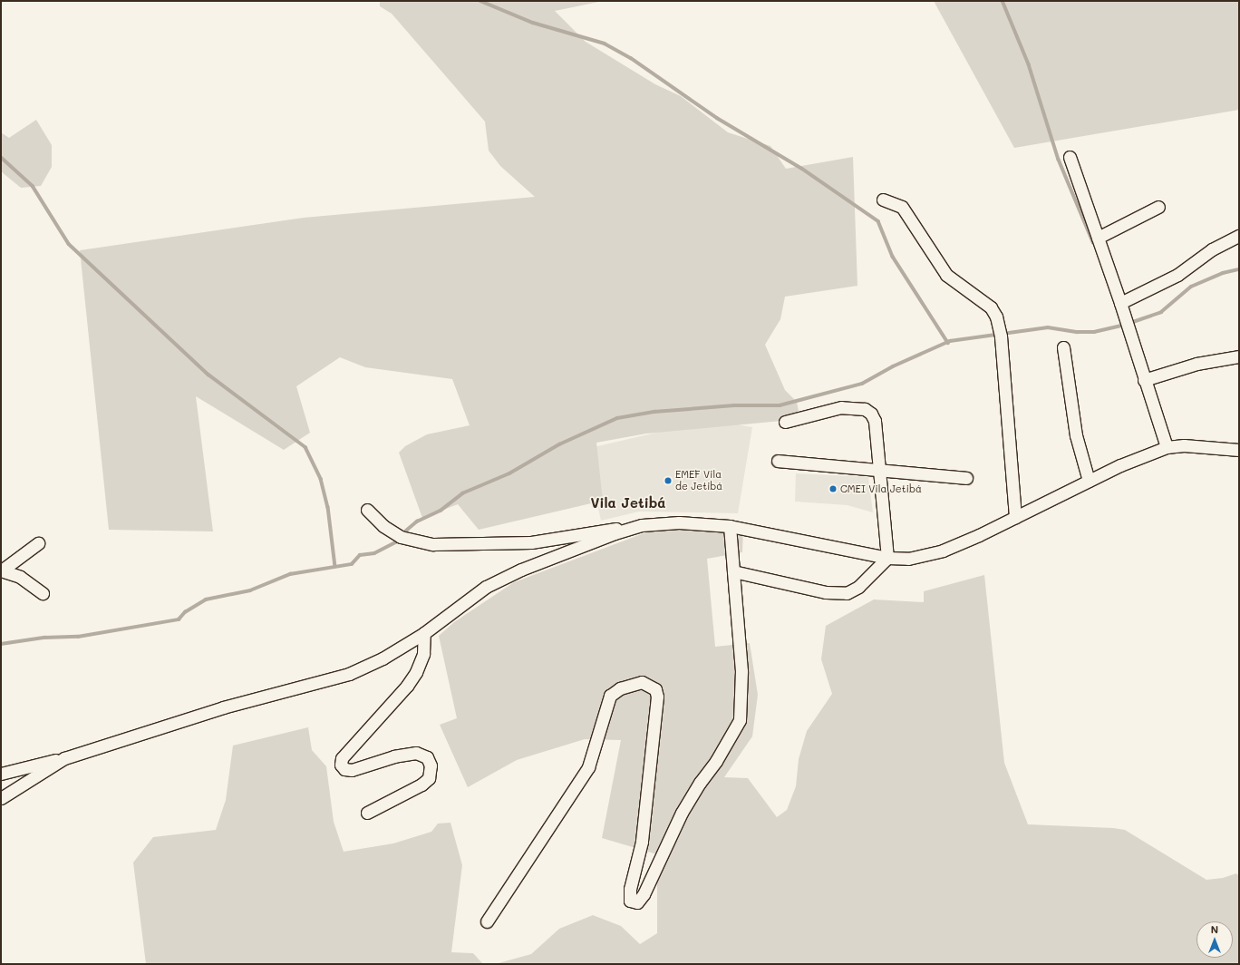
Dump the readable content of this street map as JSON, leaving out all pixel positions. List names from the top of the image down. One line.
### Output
{"districts":["Vila Jetibá"],"places":["EMEF Vila de Jetibá","CMEI Vila Jetibá"],"north":"top"}
